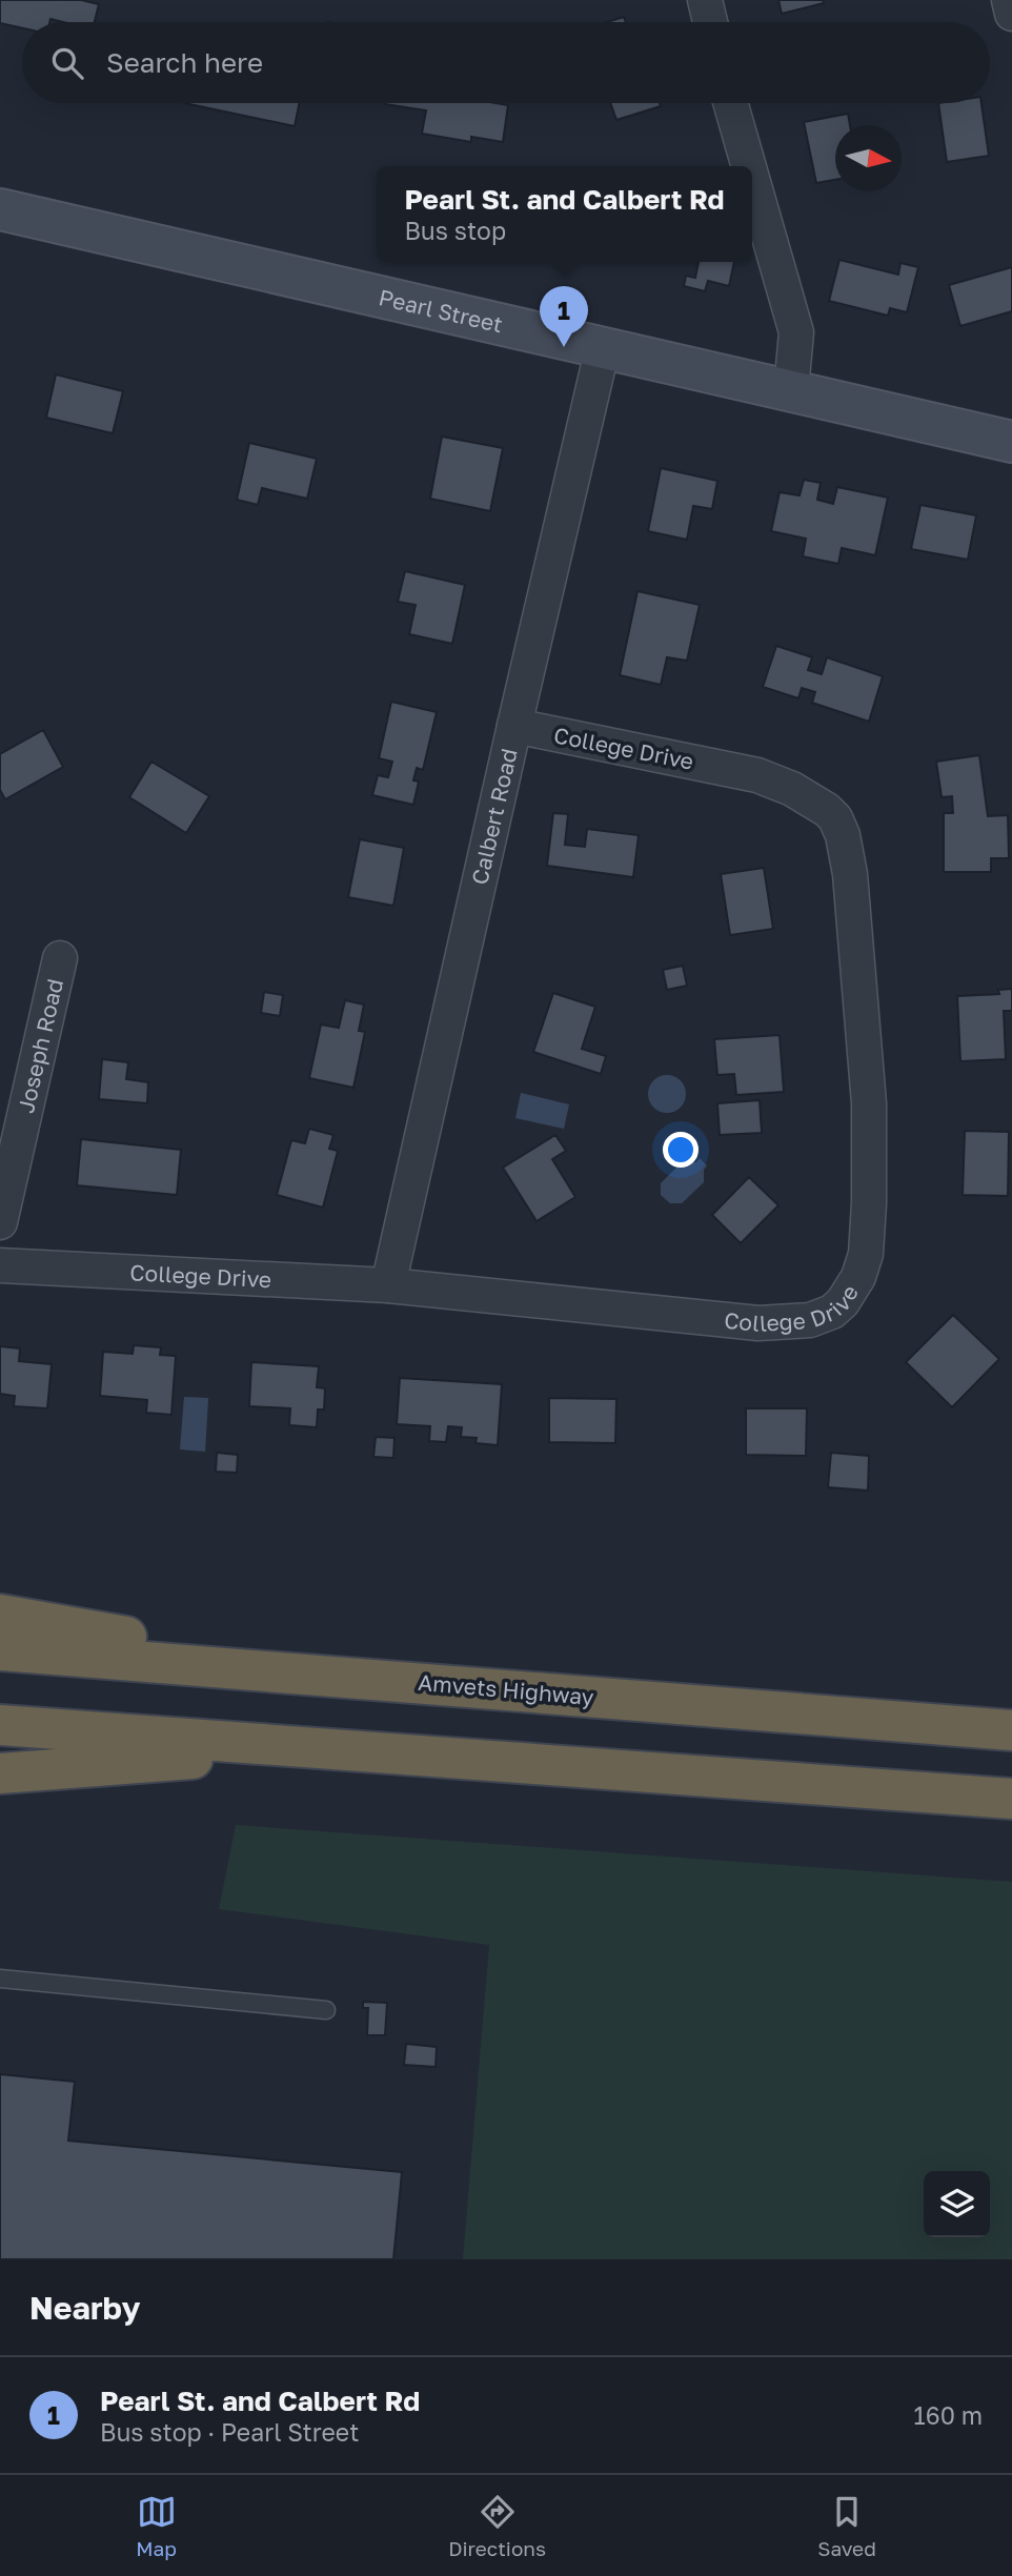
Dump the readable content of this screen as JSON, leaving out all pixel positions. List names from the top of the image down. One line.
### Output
{"streets":{"highway":["Amvets Highway"],"street":["Pearl Street","College Drive","Calbert Road","Joseph Road"]},"crossings":[["Pearl Street","Calbert Road"],["College Drive","Calbert Road"]],"north":"right","page":{"search":"Search here","popup":["Pearl St. and Calbert Rd","Bus stop"],"pins":"1","heading":"Nearby","list":[{"mark":"1","name":"Pearl St. and Calbert Rd","note":"Bus stop · Pearl Street","value":"160 m"}],"nav":["Map","Directions","Saved"]}}
